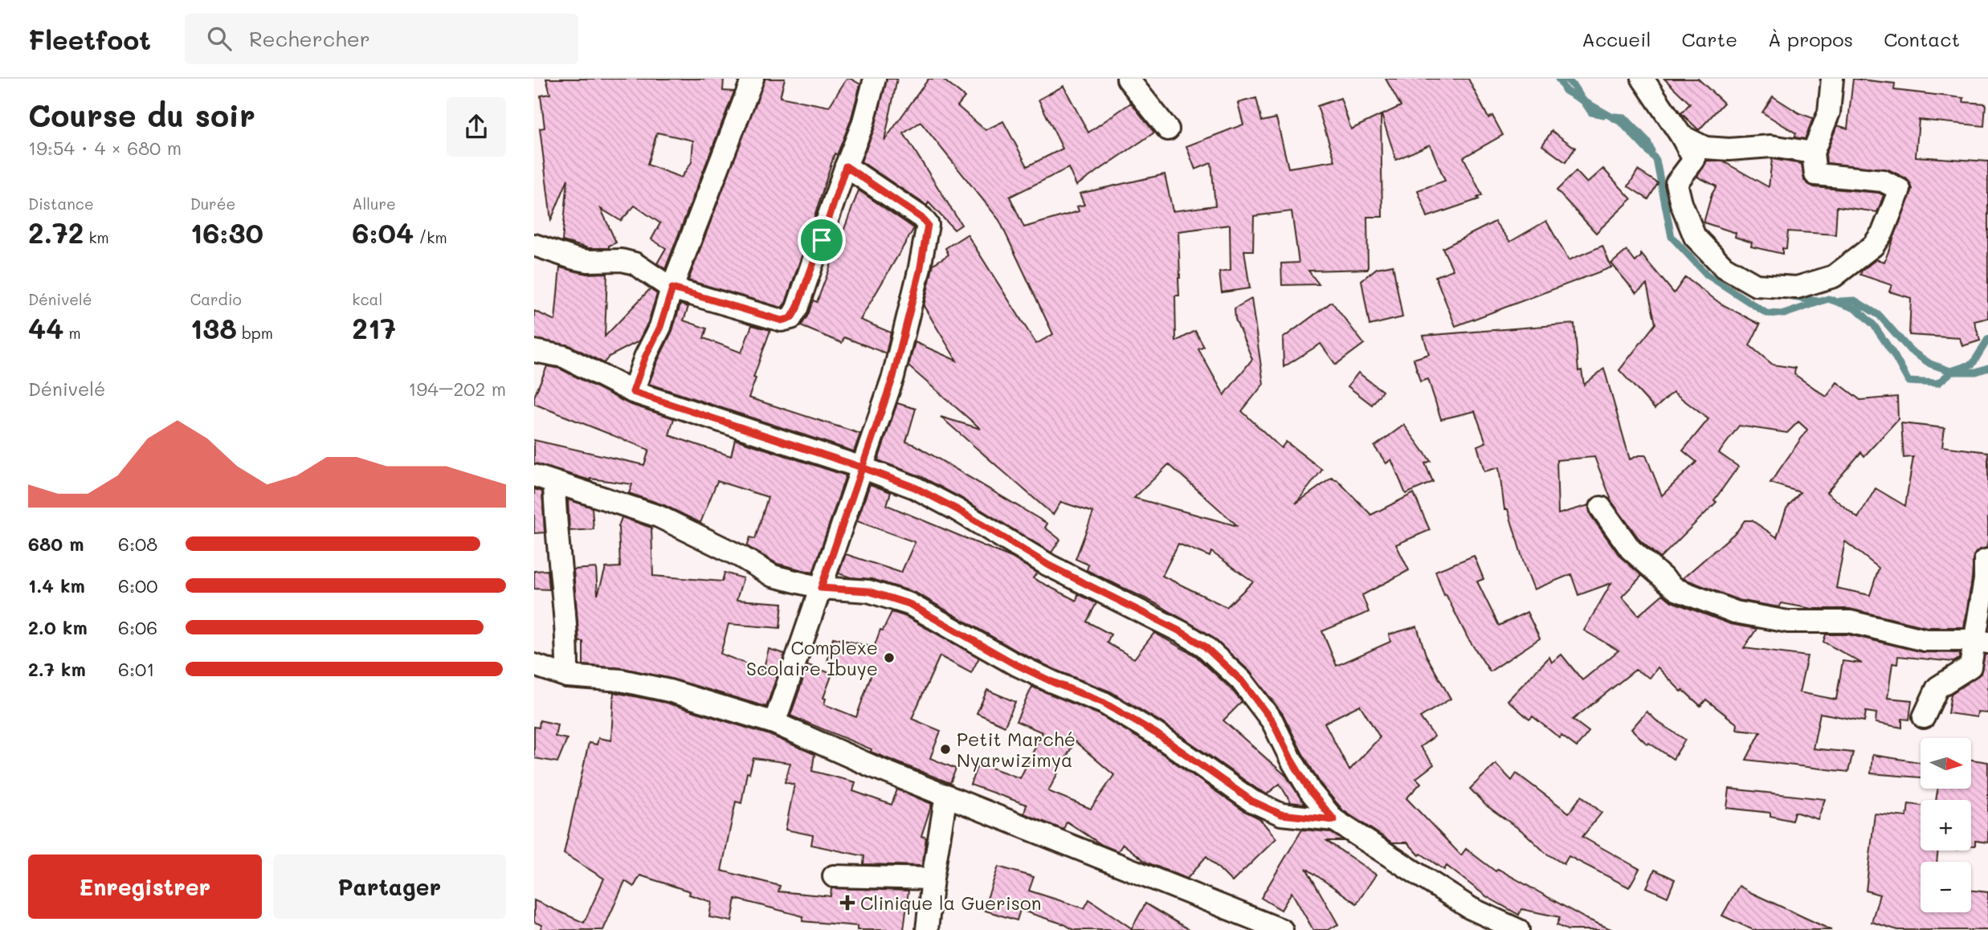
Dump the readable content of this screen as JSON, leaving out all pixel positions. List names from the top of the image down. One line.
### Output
{"places":{"other":["Complexe Scolaire Ibuye","Petit Marché Nyarwizimya"],"health":["Clinique la Guerison"]},"north":"right","page":{"header":"Fleetfoot","search":"Rechercher","nav":["Accueil","Carte","À propos","Contact"],"heading":["Course du soir","19:54 · 4 × 680 m"],"stats":[["Distance","2.72 km"],["Durée","16:30"],["Allure","6:04 /km"],["Dénivelé","44 m"],["Cardio","138 bpm"],["kcal","217"]],"chart":["Dénivelé","194–202 m"],"list":[{"name":"680 m","note":"6:08"},{"name":"1.4 km","note":"6:00"},{"name":"2.0 km","note":"6:06"},{"name":"2.7 km","note":"6:01"}],"map_buttons":["+","−"],"buttons":["Enregistrer","Partager"]}}
